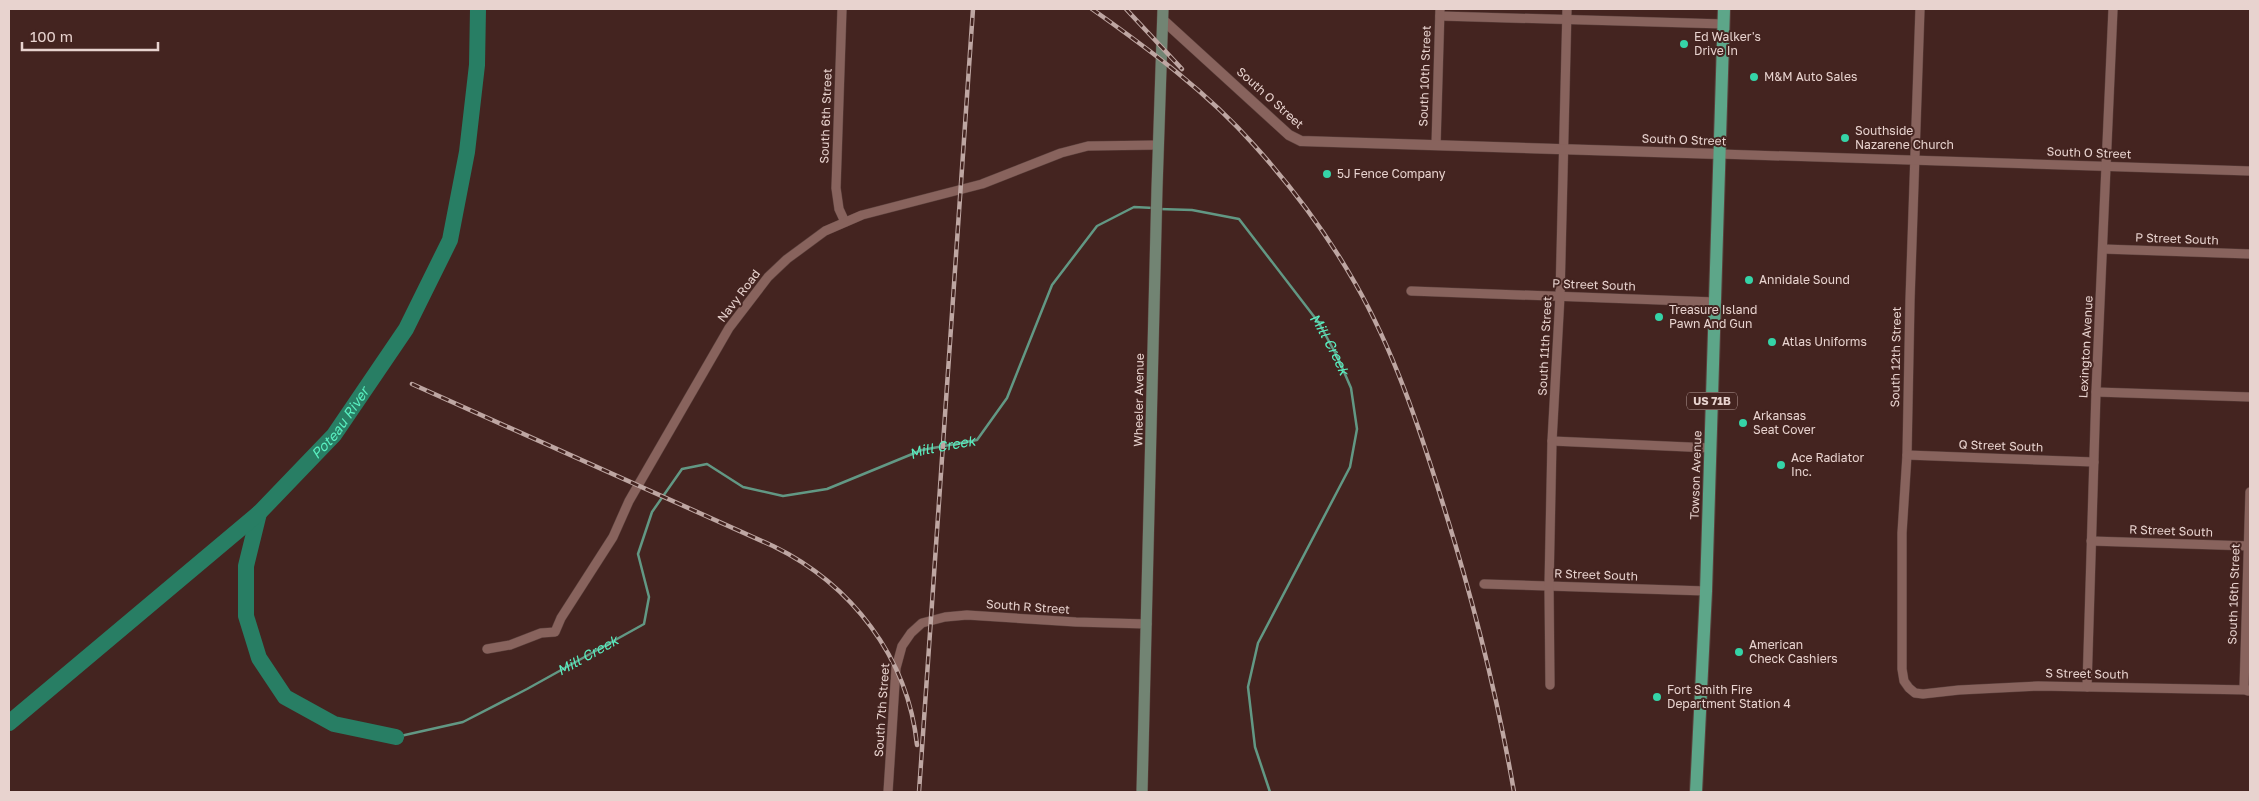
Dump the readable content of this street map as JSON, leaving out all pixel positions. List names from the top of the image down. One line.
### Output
{"streets":{"main road":["Wheeler Avenue","US 71B","Towson Avenue"],"street":["South 10th Street","South O Street","South 6th Street","P Street South","Navy Road","South 11th Street","Lexington Avenue","South 12th Street","Q Street South","R Street South","South 16th Street","South R Street","S Street South","South 7th Street"]},"crossings":[["South 10th Street","South O Street"],["South O Street","South 11th Street"],["South O Street","Lexington Avenue"],["South O Street","South 12th Street"],["South O Street","Wheeler Avenue"],["South O Street","Towson Avenue"],["South 6th Street","Navy Road"],["P Street South","South 11th Street"],["P Street South","Lexington Avenue"],["P Street South","Towson Avenue"],["Navy Road","Wheeler Avenue"],["South 11th Street","R Street South"],["Lexington Avenue","Q Street South"],["Lexington Avenue","R Street South"],["Lexington Avenue","S Street South"],["South 12th Street","Q Street South"],["South 12th Street","S Street South"],["Wheeler Avenue","South R Street"],["Towson Avenue","R Street South"],["R Street South","South 16th Street"],["South 16th Street","S Street South"],["South R Street","South 7th Street"]],"water":["Mill Creek","Poteau River"],"places":["Ed Walker's Drive In","M&M Auto Sales","Southside Nazarene Church","5J Fence Company","Annidale Sound","Treasure Island Pawn And Gun","Atlas Uniforms","Arkansas Seat Cover","Ace Radiator Inc.","American Check Cashiers","Fort Smith Fire Department Station 4"],"scale_bar":"100 m"}
